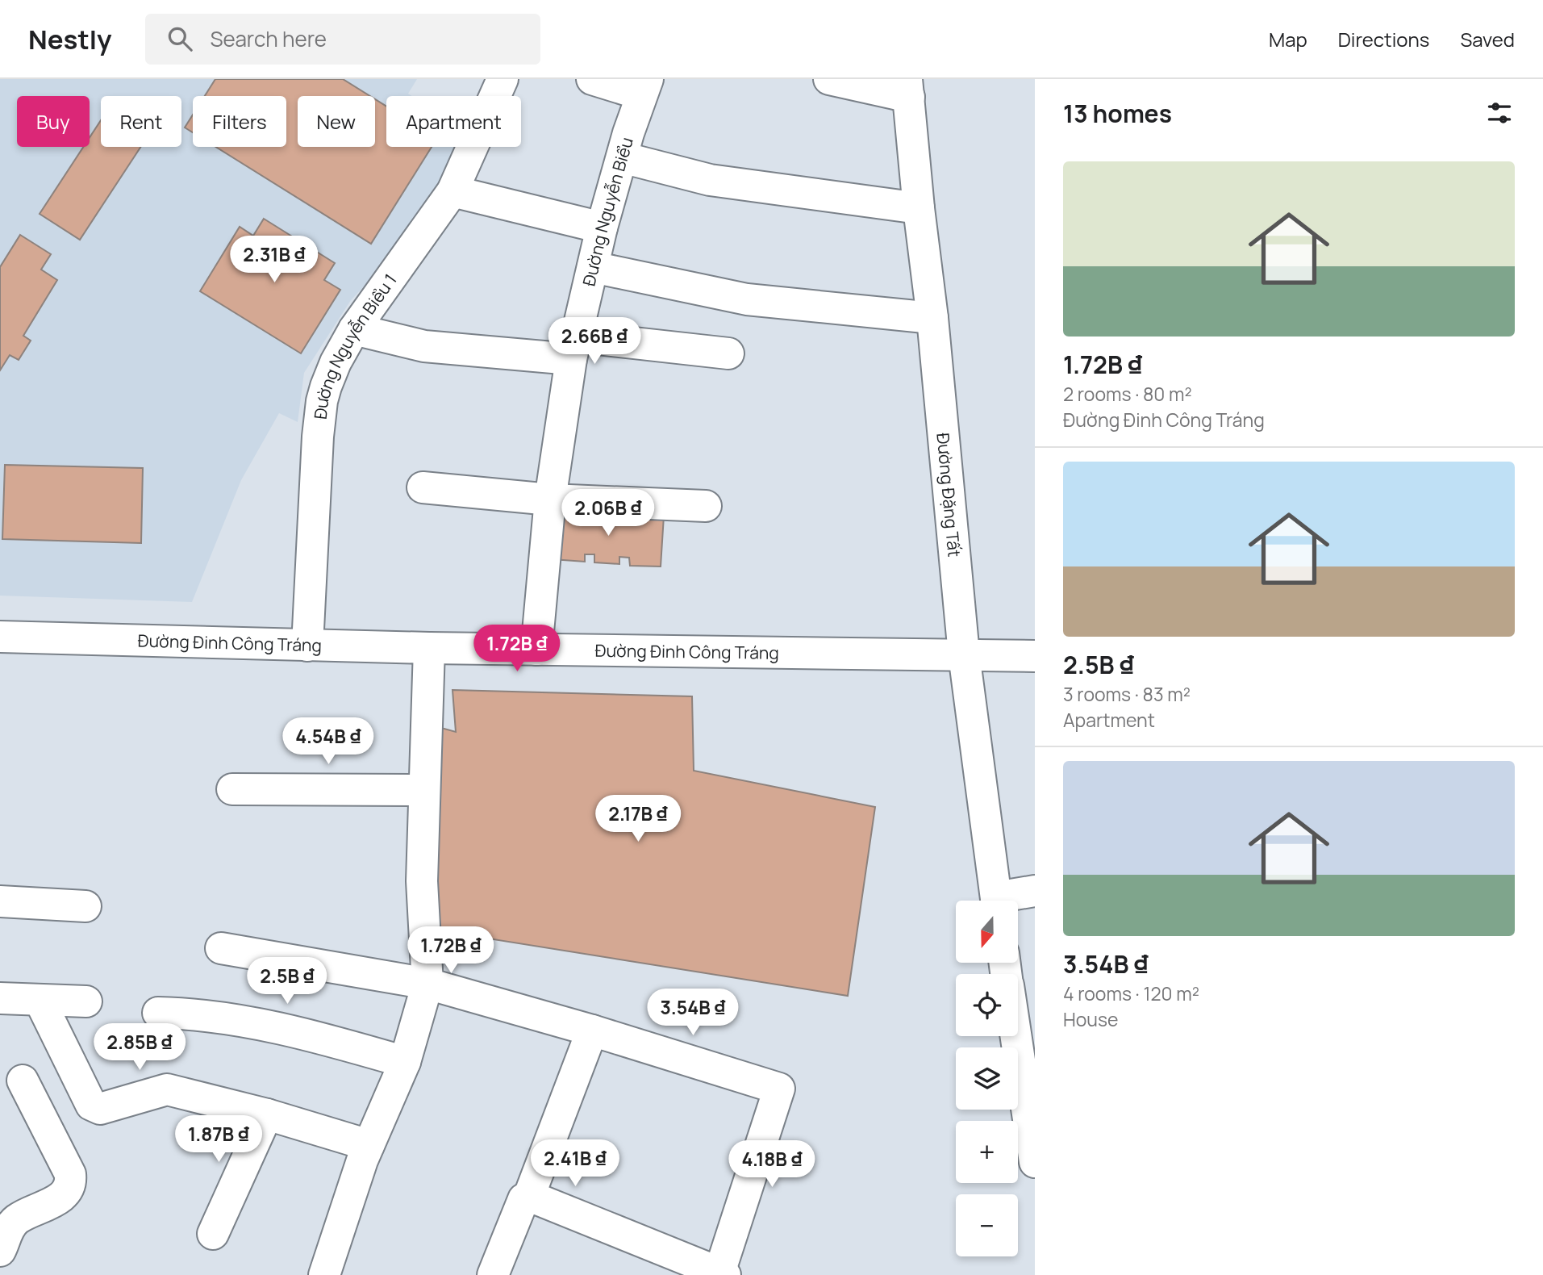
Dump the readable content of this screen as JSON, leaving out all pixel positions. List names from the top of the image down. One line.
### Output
{"streets":{"street":["Đường Nguyễn Biểu","Đường Nguyễn Biểu 1","Đường Đặng Tất","Đường Đinh Công Tráng"]},"crossings":[["Đường Nguyễn Biểu","Đường Đinh Công Tráng"],["Đường Nguyễn Biểu 1","Đường Đinh Công Tráng"],["Đường Đặng Tất","Đường Đinh Công Tráng"]],"north":"bottom","page":{"header":"Nestly","search":"Search here","nav":["Map","Directions","Saved"],"heading":"13 homes","chip":["Buy","Rent","Filters","New","Apartment"],"list":[{"name":"1.72B ₫","note":"2 rooms · 80 m² · Đường Đinh Công Tráng"},{"name":"2.5B ₫","note":"3 rooms · 83 m² · Apartment"},{"name":"3.54B ₫","note":"4 rooms · 120 m² · House"}],"price":["2.31B ₫","2.66B ₫","2.06B ₫","1.72B ₫","4.54B ₫","2.17B ₫","1.72B ₫","2.5B ₫","3.54B ₫","2.85B ₫","1.87B ₫","2.41B ₫","4.18B ₫"],"map_buttons":["+","−"]}}
